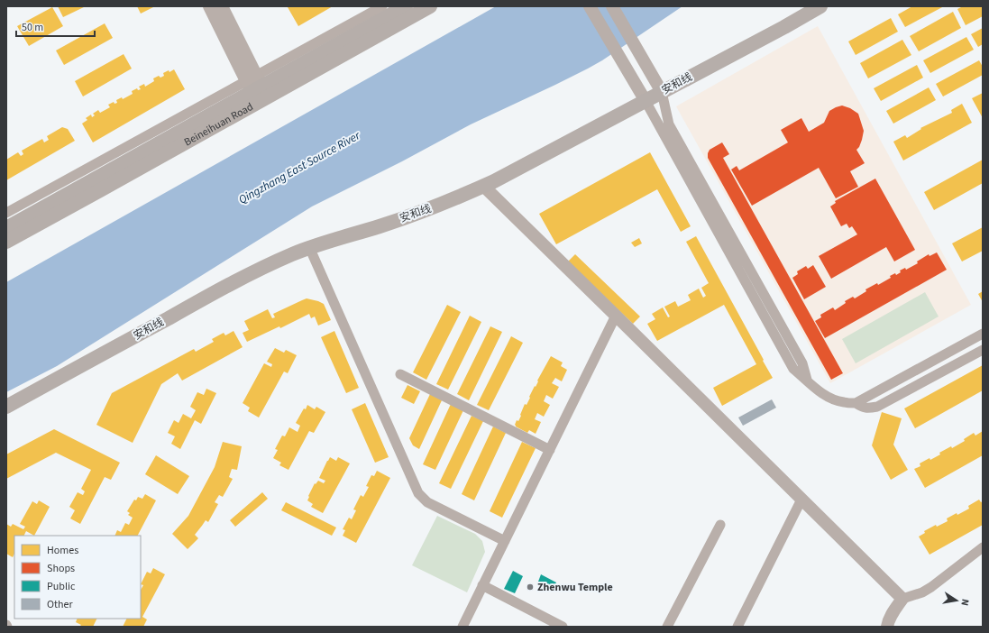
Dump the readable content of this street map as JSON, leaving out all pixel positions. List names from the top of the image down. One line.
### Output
{"streets":{"main road":["安和线","Beineihuan Road"]},"water":["Qingzhang East Source River"],"places":["Zhenwu Temple"],"legend":["Homes","Shops","Public","Other"],"scale_bar":"50 m","north":"right"}
